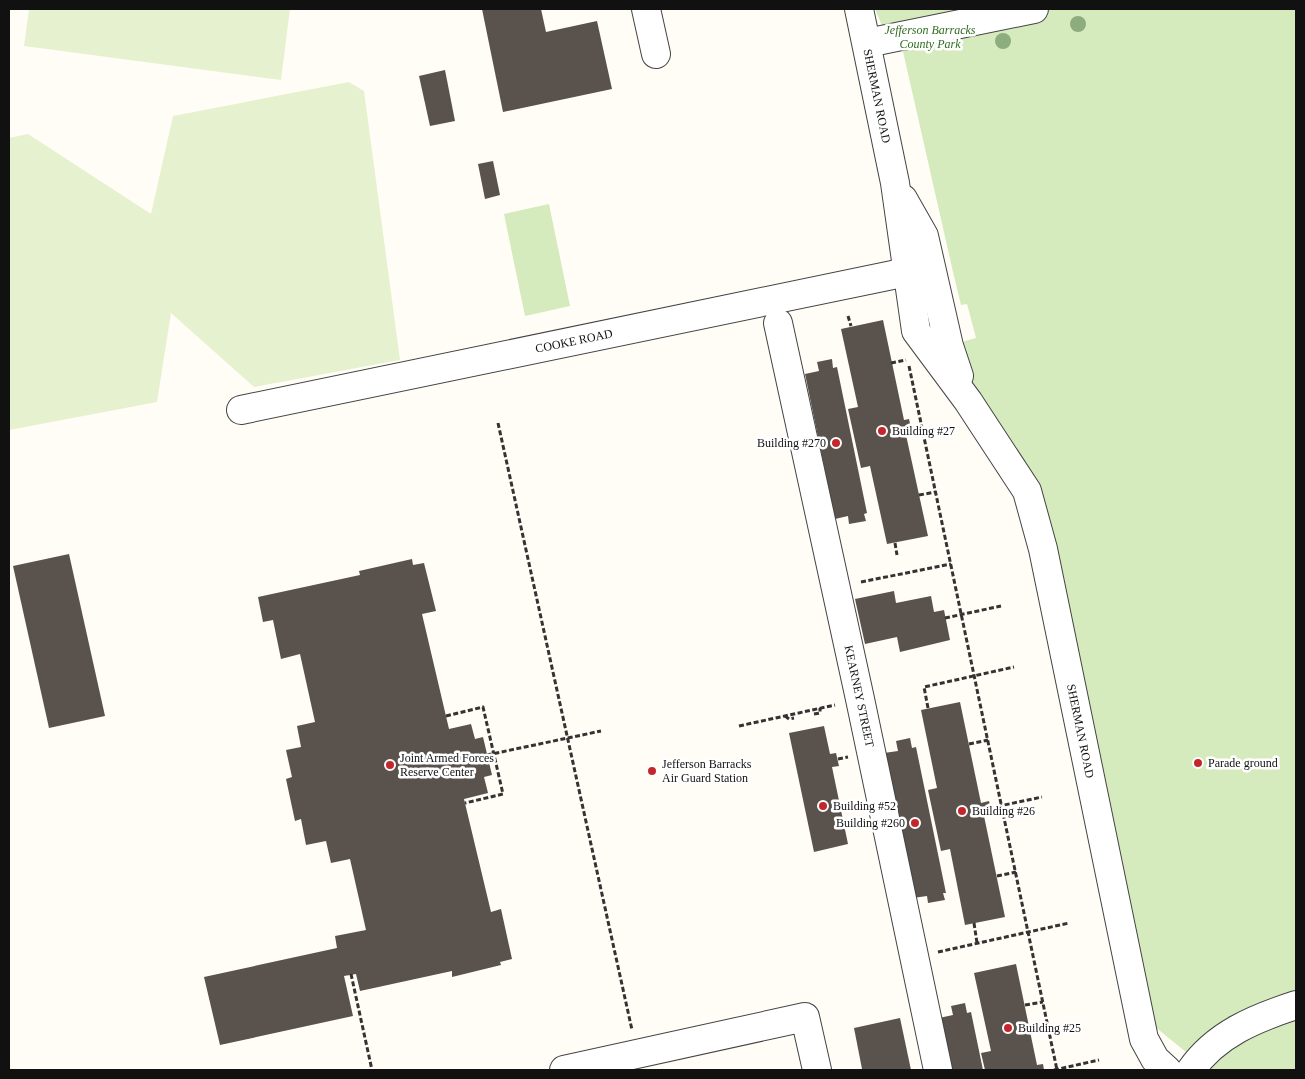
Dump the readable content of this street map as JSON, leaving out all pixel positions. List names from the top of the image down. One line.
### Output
{"streets":{"street":["SHERMAN ROAD","COOKE ROAD","KEARNEY STREET"]},"parks":["Jefferson Barracks County Park"],"places":["Building #27","Building #270","Parade ground","Joint Armed Forces Reserve Center","Jefferson Barracks Air Guard Station","Building #52","Building #26","Building #260","Building #25"]}
